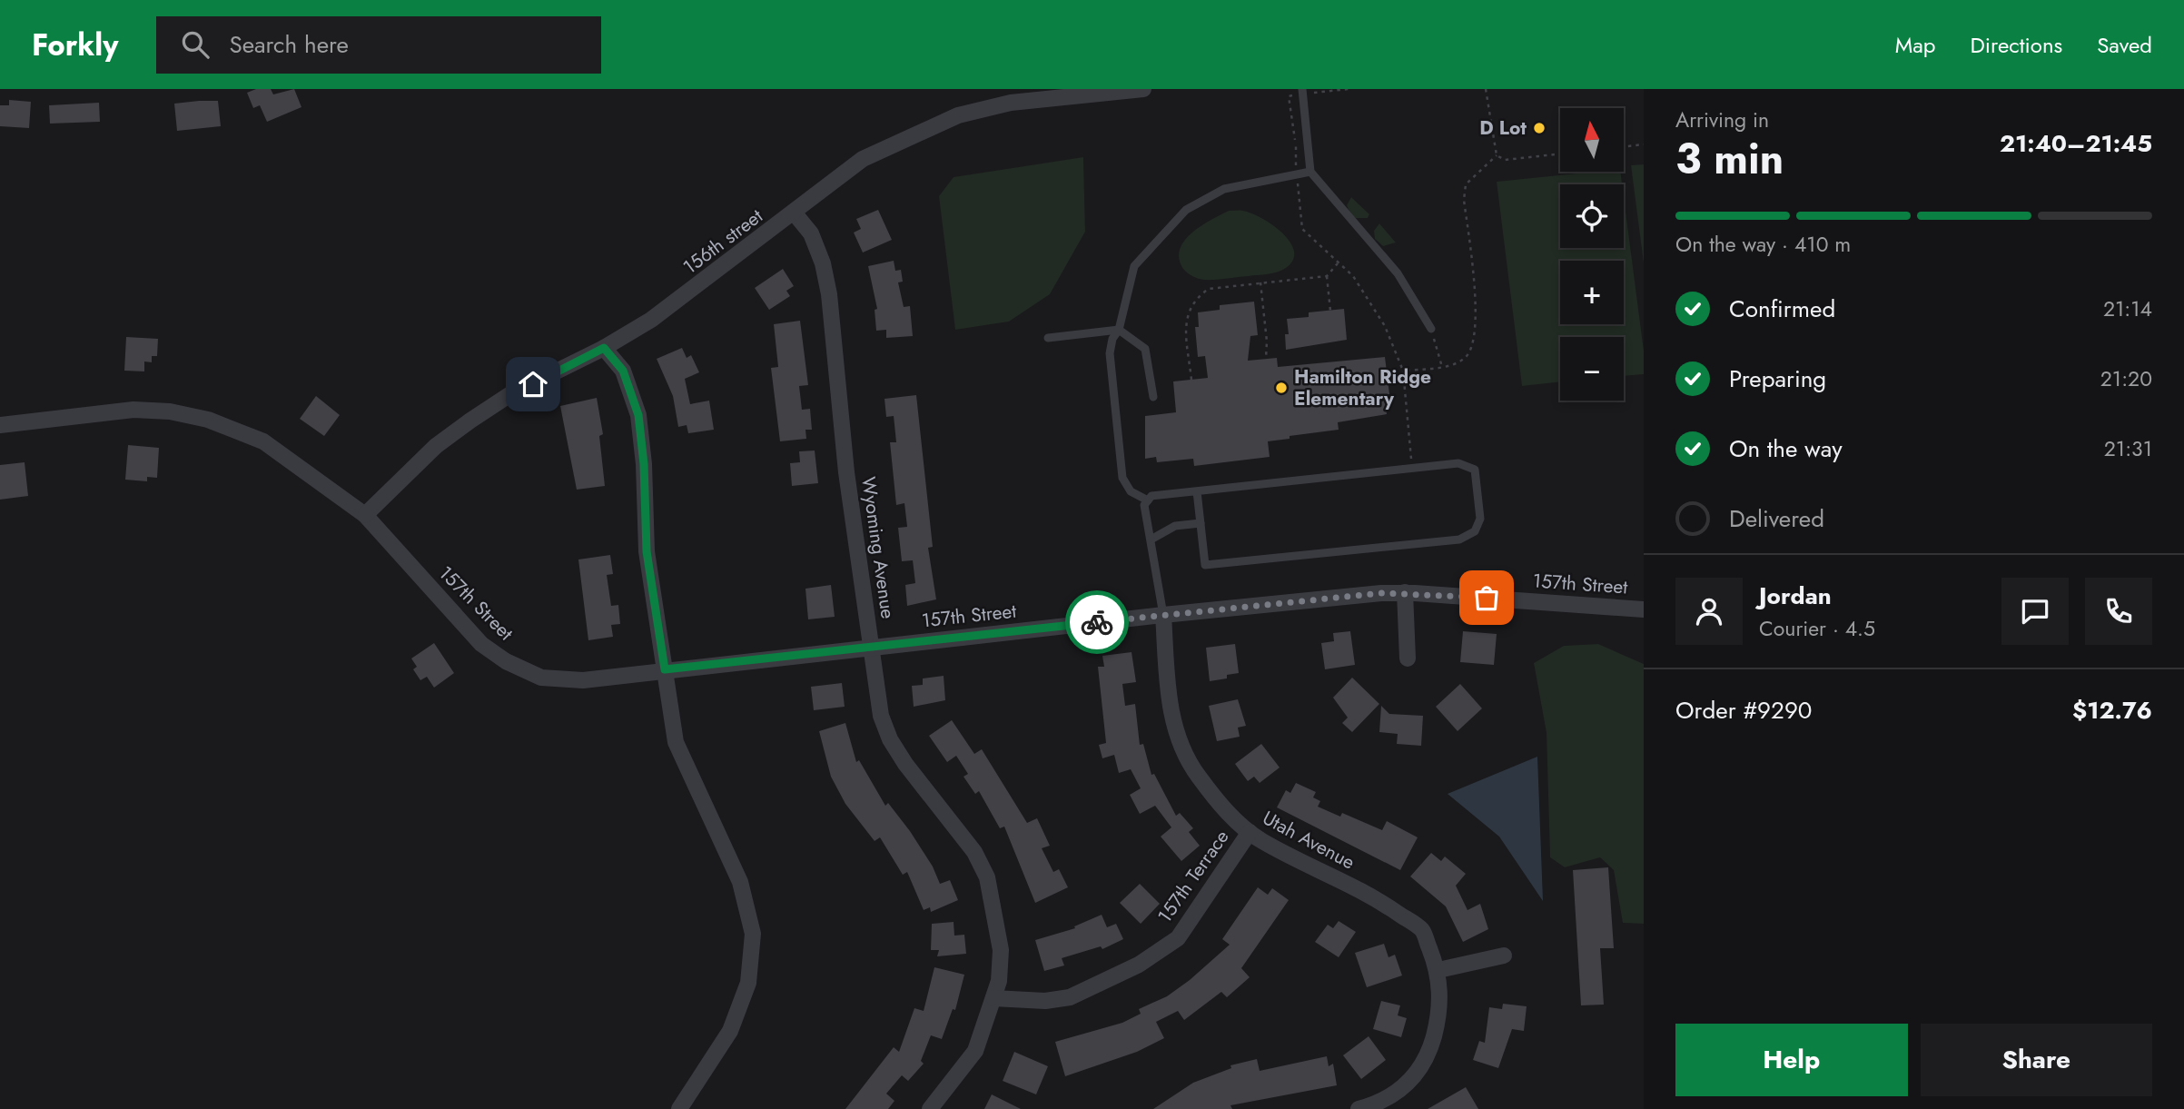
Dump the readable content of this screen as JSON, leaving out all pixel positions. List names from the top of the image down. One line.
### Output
{"streets":{"street":["156th street","Wyoming Avenue","157th Street","Utah Avenue","157th Terrace"]},"crossings":[["156th street","Wyoming Avenue"],["156th street","157th Street"],["Wyoming Avenue","157th Street"],["Wyoming Avenue","157th Terrace"],["157th Street","Utah Avenue"],["Utah Avenue","157th Terrace"]],"places":["D Lot","Hamilton Ridge Elementary"],"north":"top","page":{"header":"Forkly","search":"Search here","nav":["Map","Directions","Saved"],"heading":["3 min","Arriving in","21:40–21:45"],"panel":["Jordan","Courier · 4.5","Order #9290","$12.76"],"map_buttons":["+","−"],"bar":"On the way · 410 m","list":[["Confirmed","21:14"],["Preparing","21:20"],["On the way","21:31"],"Delivered"],"buttons":["Help","Share"]}}
